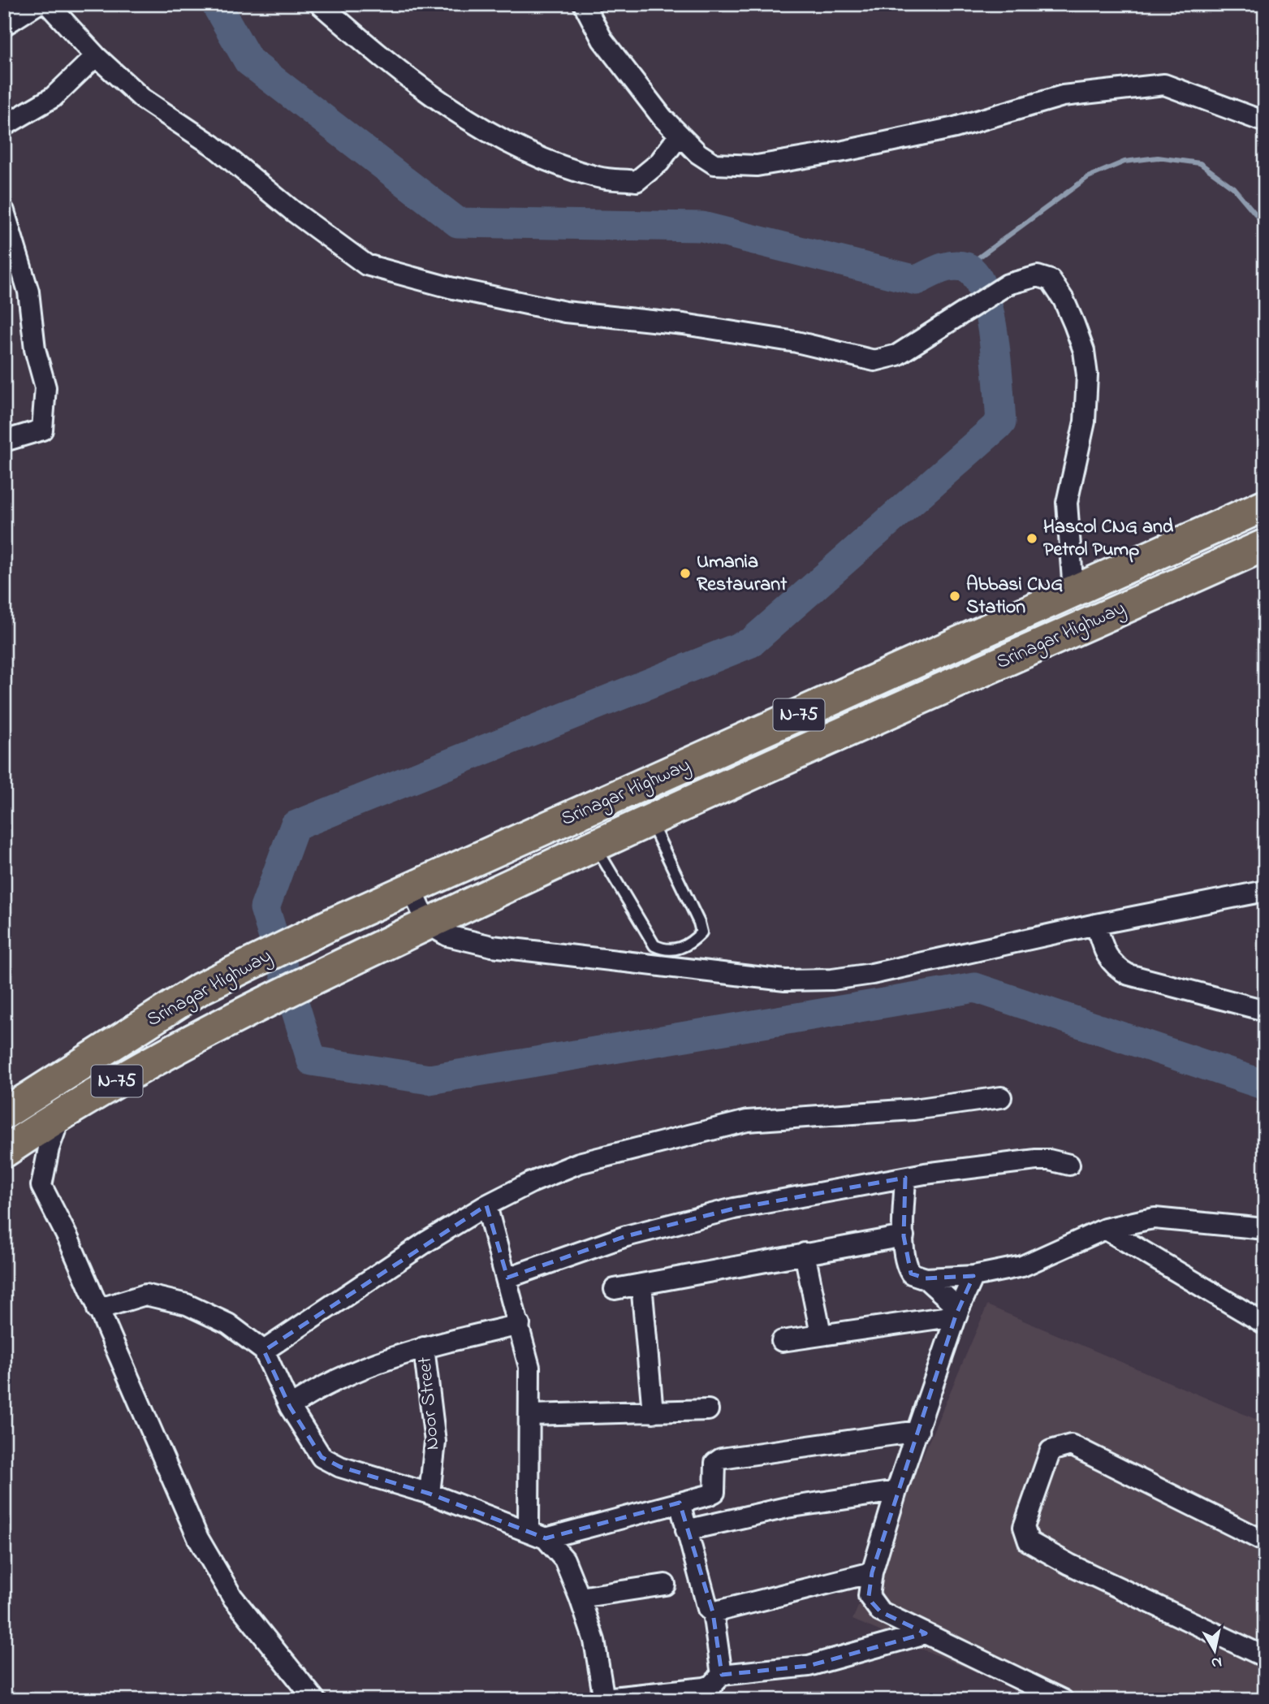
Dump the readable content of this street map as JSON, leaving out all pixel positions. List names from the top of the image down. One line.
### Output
{"streets":{"highway":["Srinagar Highway","N-75"],"street":["Noor Street"]},"places":["Hascol CNG and Petrol Pump","Umania Restaurant","Abbasi CNG Station"],"north":"bottom"}
